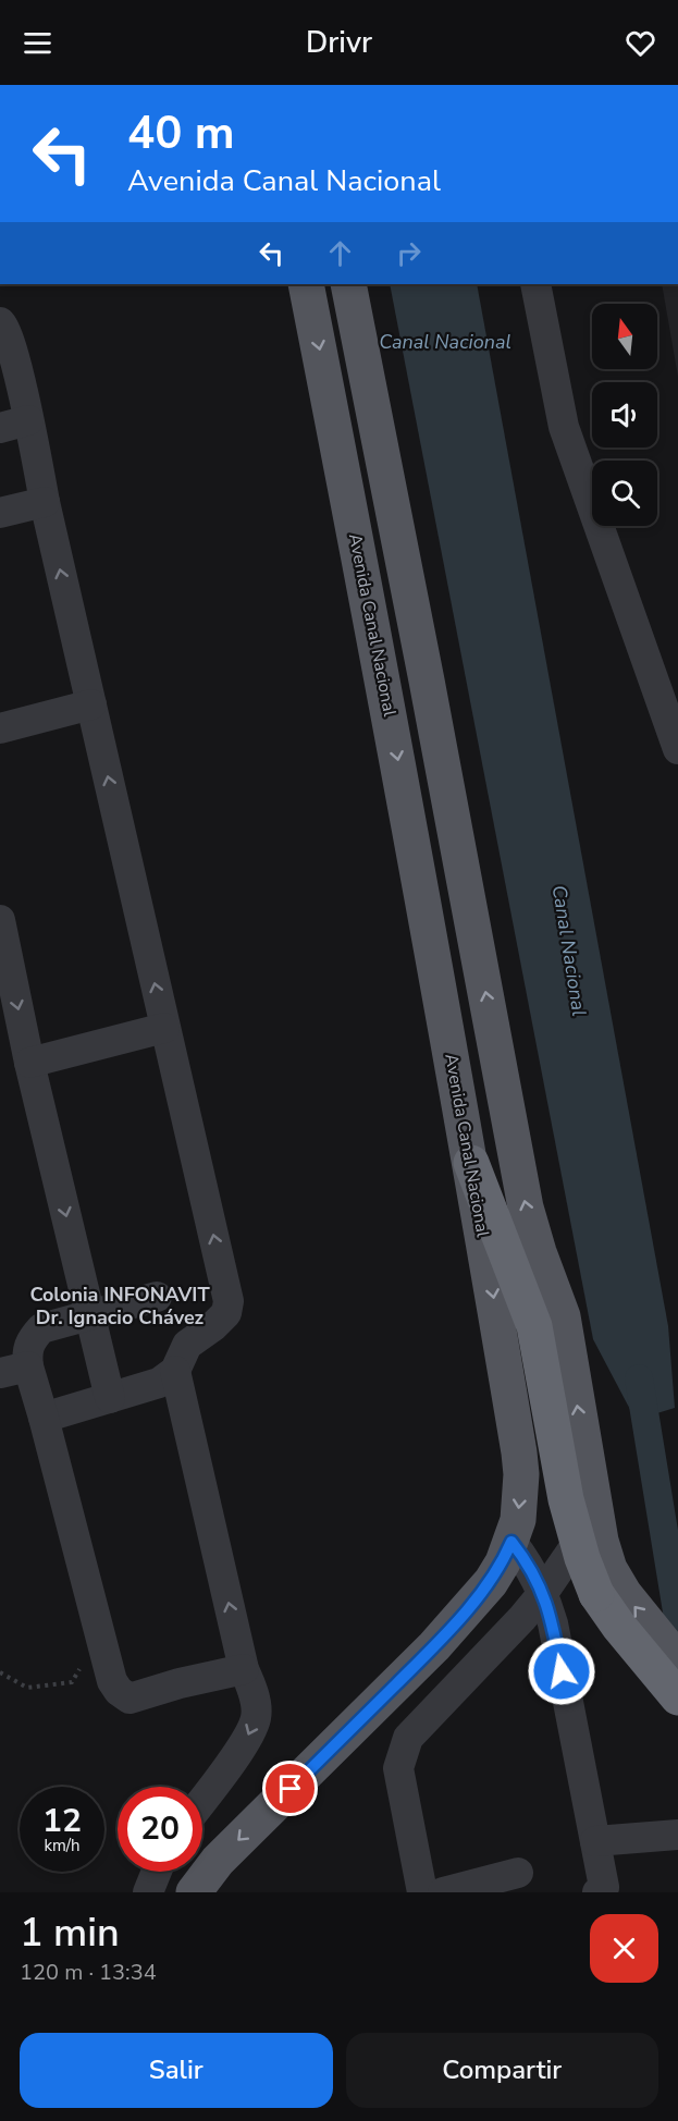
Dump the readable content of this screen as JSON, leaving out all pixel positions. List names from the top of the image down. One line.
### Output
{"streets":{"main road":["Avenida Canal Nacional"]},"districts":["Colonia INFONAVIT Dr. Ignacio Chávez"],"water":["Canal Nacional"],"north":"top","page":{"header":"Drivr","turn":["40 m","Avenida Canal Nacional"],"speed":"12 km/h","limit":"20","heading":["1 min","120 m · 13:34"],"buttons":["Salir","Compartir"]}}
